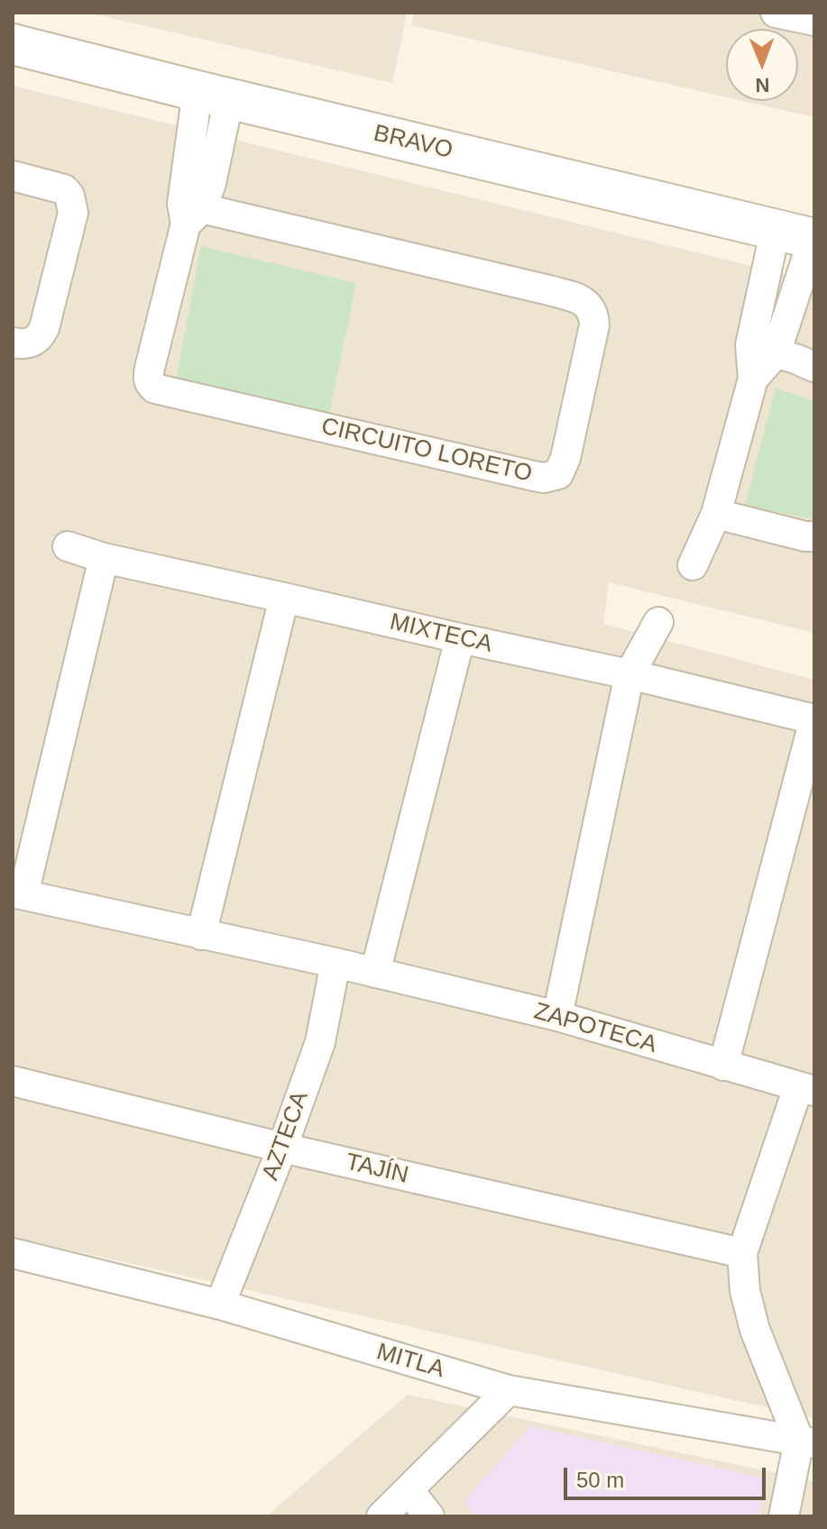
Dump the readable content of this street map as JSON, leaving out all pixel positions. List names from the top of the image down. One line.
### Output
{"streets":{"main road":["BRAVO"],"street":["CIRCUITO LORETO","MIXTECA","ZAPOTECA","AZTECA","TAJÍN","MITLA"]},"crossings":[["ZAPOTECA","AZTECA"],["AZTECA","TAJÍN"],["AZTECA","MITLA"]],"scale_bar":"50 m","north":"bottom"}
